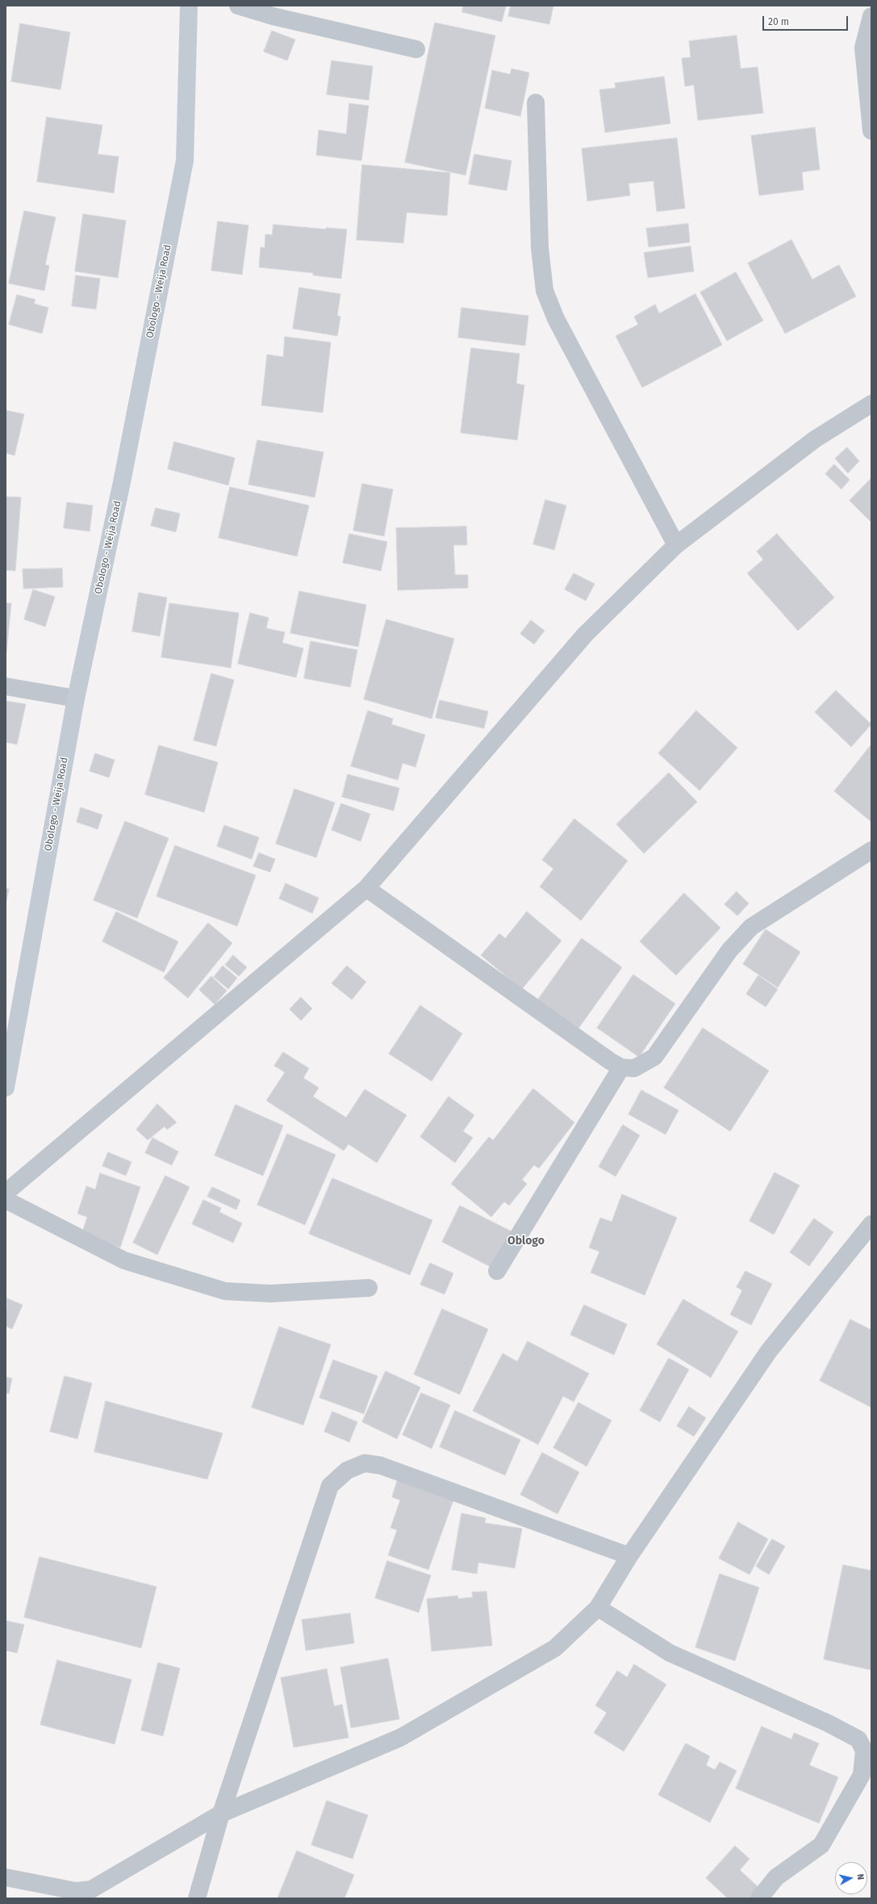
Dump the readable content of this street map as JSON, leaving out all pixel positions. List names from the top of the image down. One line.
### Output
{"streets":{"street":["Obologo - Weija Road"]},"districts":["Oblogo"],"scale_bar":"20 m","north":"right"}
